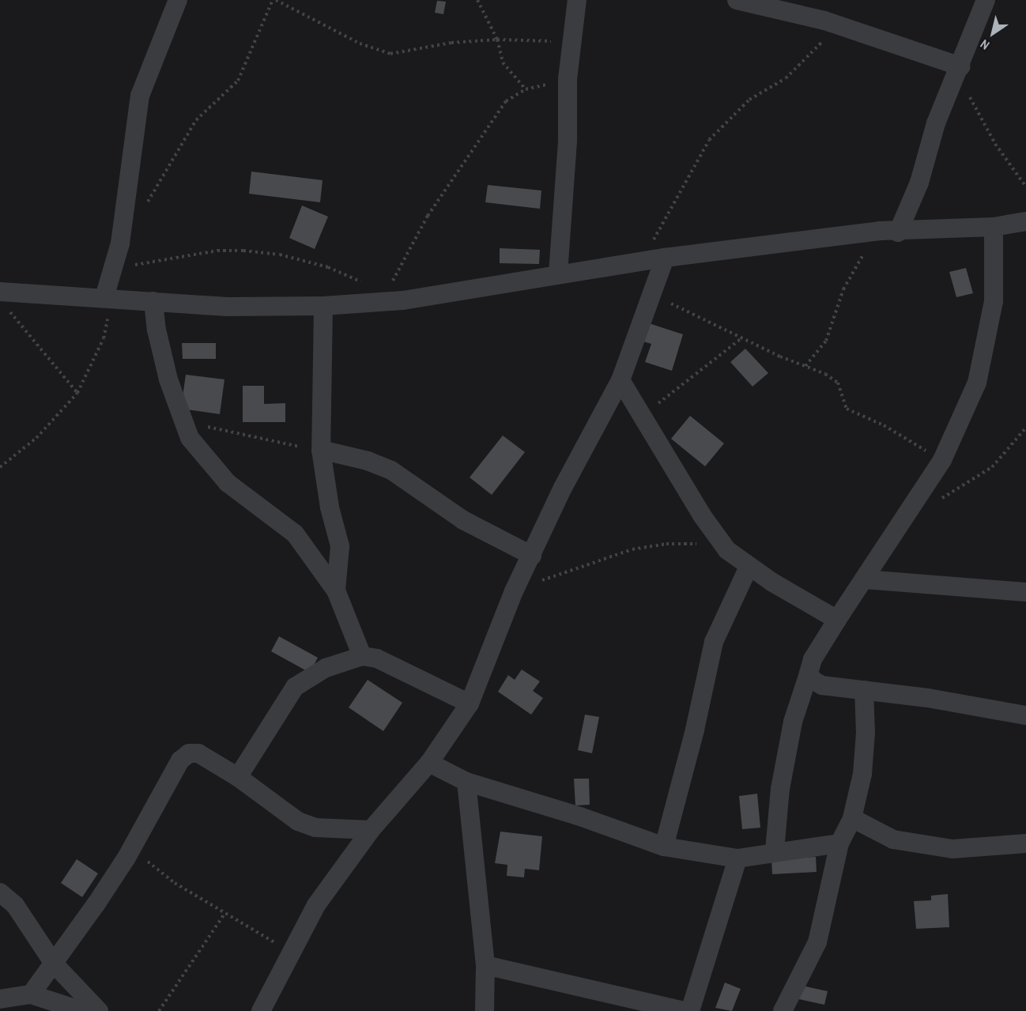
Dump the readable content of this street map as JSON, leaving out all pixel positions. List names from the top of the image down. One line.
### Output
{"north":"bottom left"}
